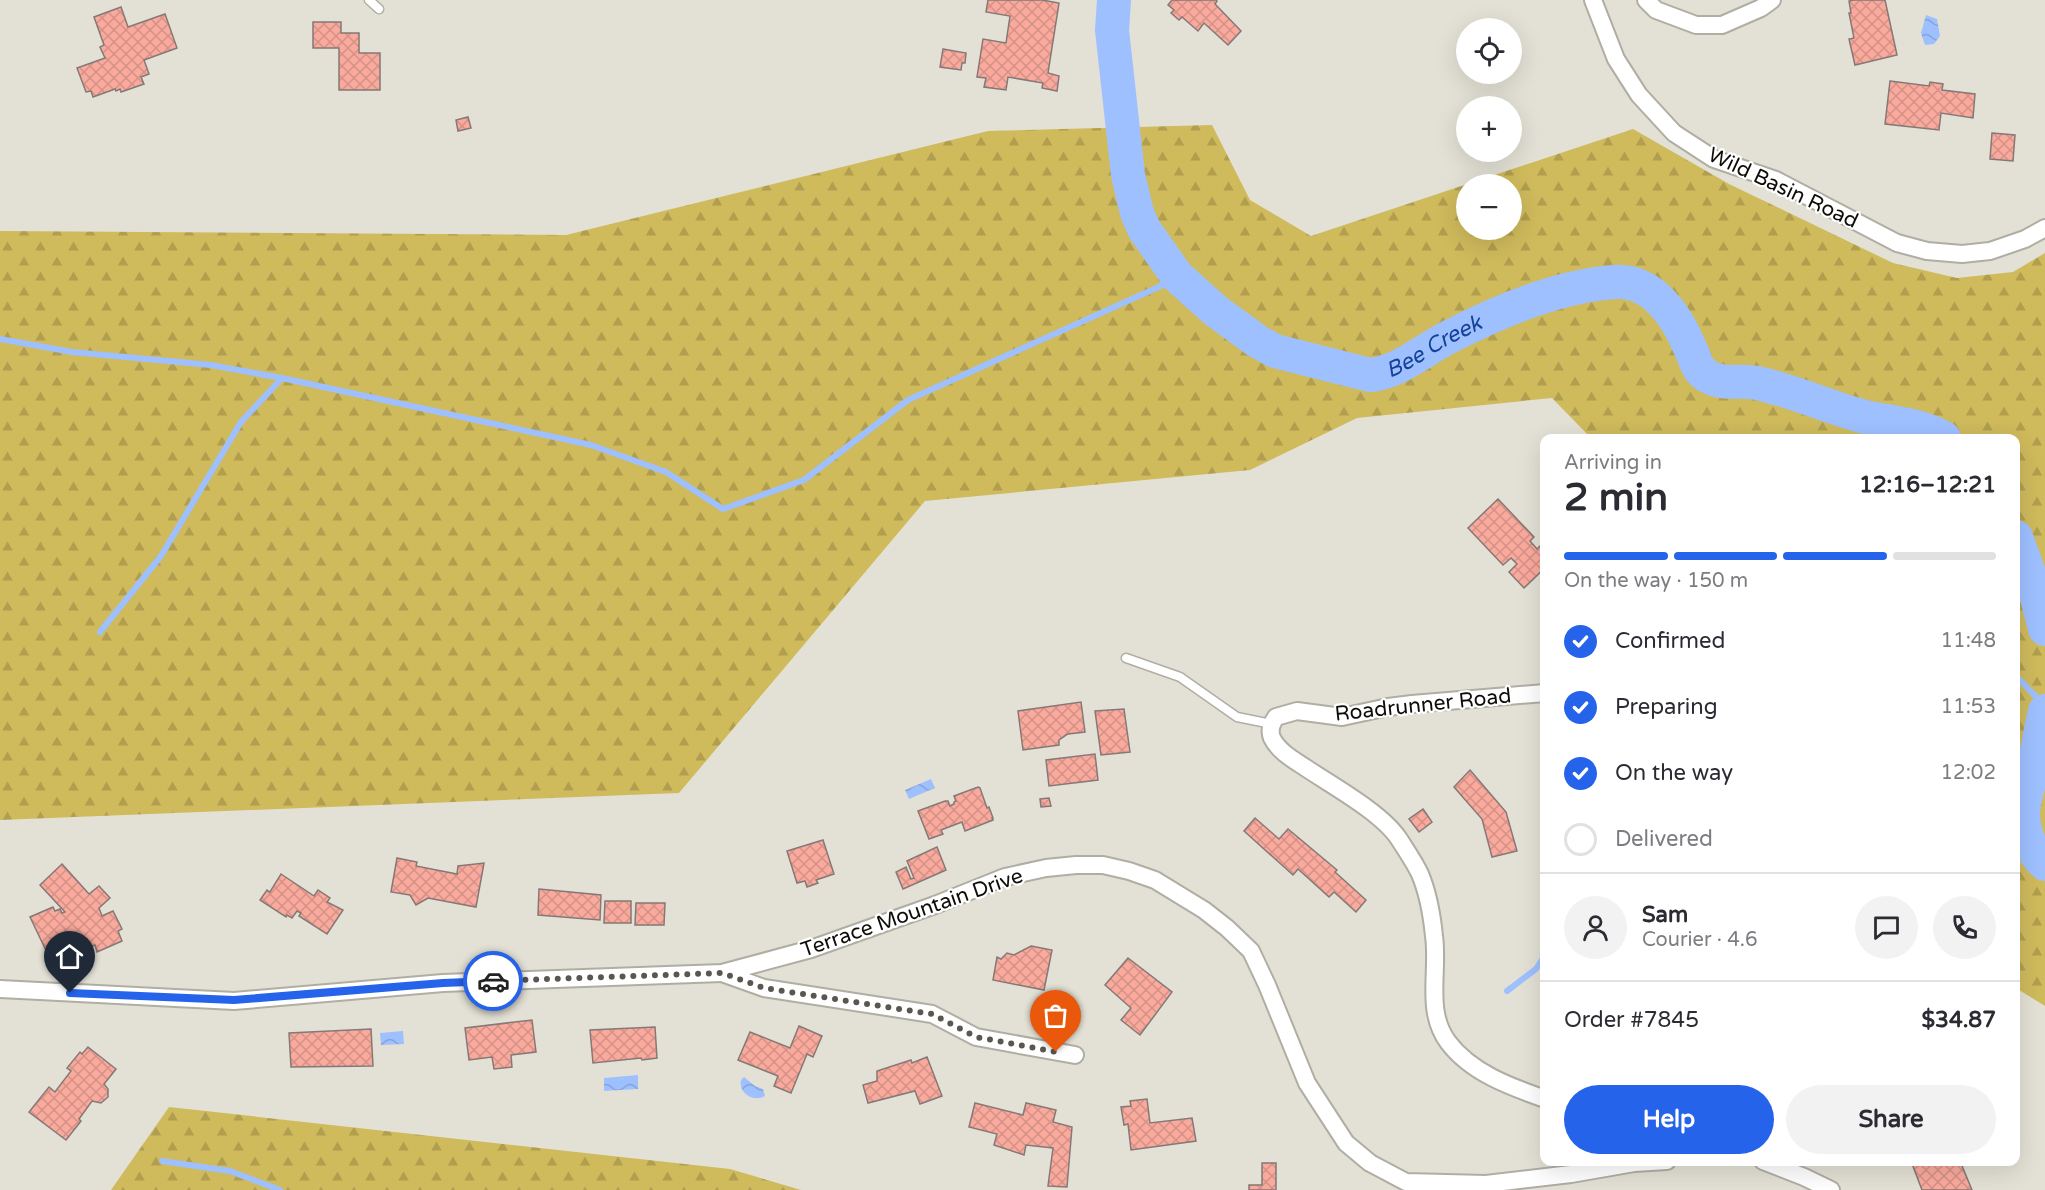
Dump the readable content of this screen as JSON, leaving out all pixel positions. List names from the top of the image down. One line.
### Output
{"streets":{"street":["Wild Basin Road","Roadrunner Road","Terrace Mountain Drive"]},"water":["Bee Creek"],"page":{"map_buttons":["+","−"],"heading":["2 min","Arriving in","12:16–12:21"],"panel":["Sam","Courier · 4.6","Order #7845","$34.87"],"bar":"On the way · 150 m","list":[["Confirmed","11:48"],["Preparing","11:53"],["On the way","12:02"],"Delivered"],"buttons":["Help","Share"]}}
